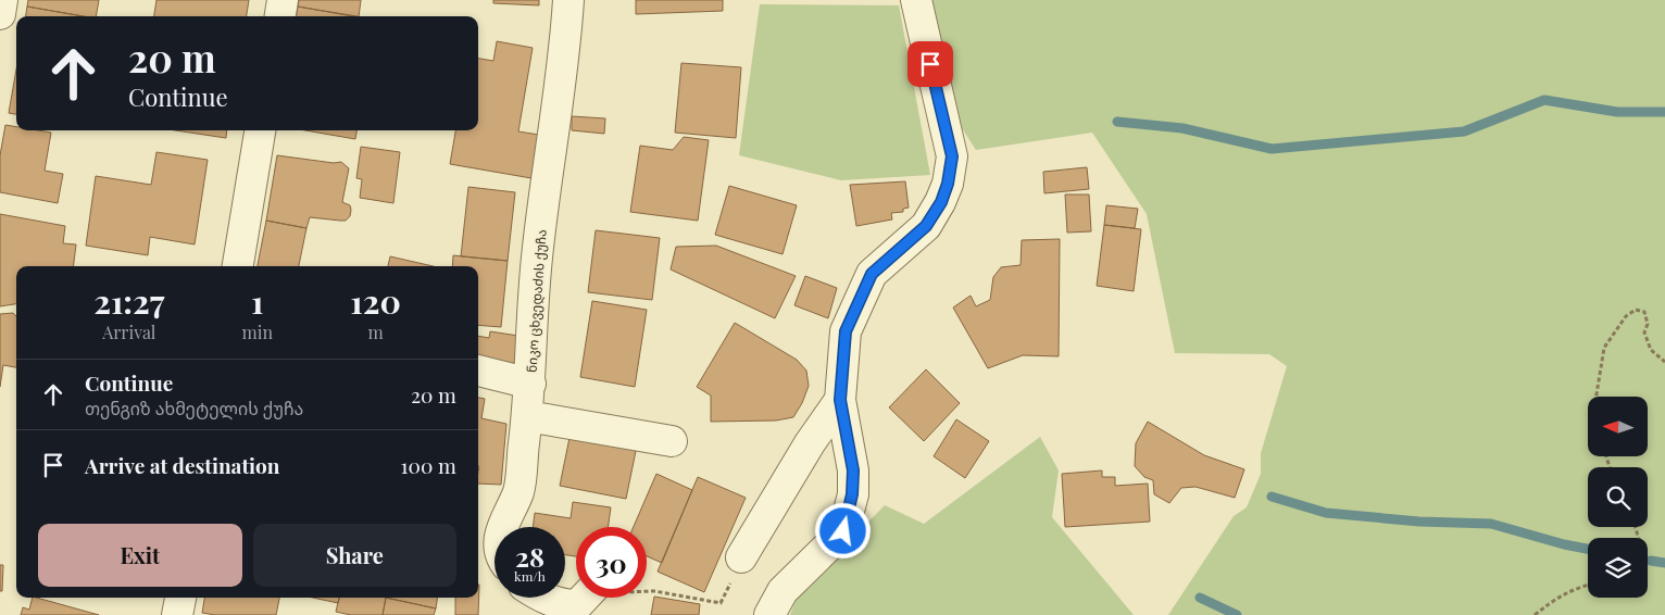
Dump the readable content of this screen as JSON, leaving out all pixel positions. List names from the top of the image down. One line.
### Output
{"streets":{"street":["ნიკო ცხვედაძის ქუჩა"]},"north":"left","page":{"turn":["20 m","Continue"],"eta":["21:27","Arrival","1","min","120","m"],"list":[{"name":"Continue","note":"თენგიზ ახმეტელის ქუჩა","value":"20 m"},{"name":"Arrive at destination","value":"100 m"}],"buttons":["Exit","Share"],"speed":"28 km/h","limit":"30"}}
